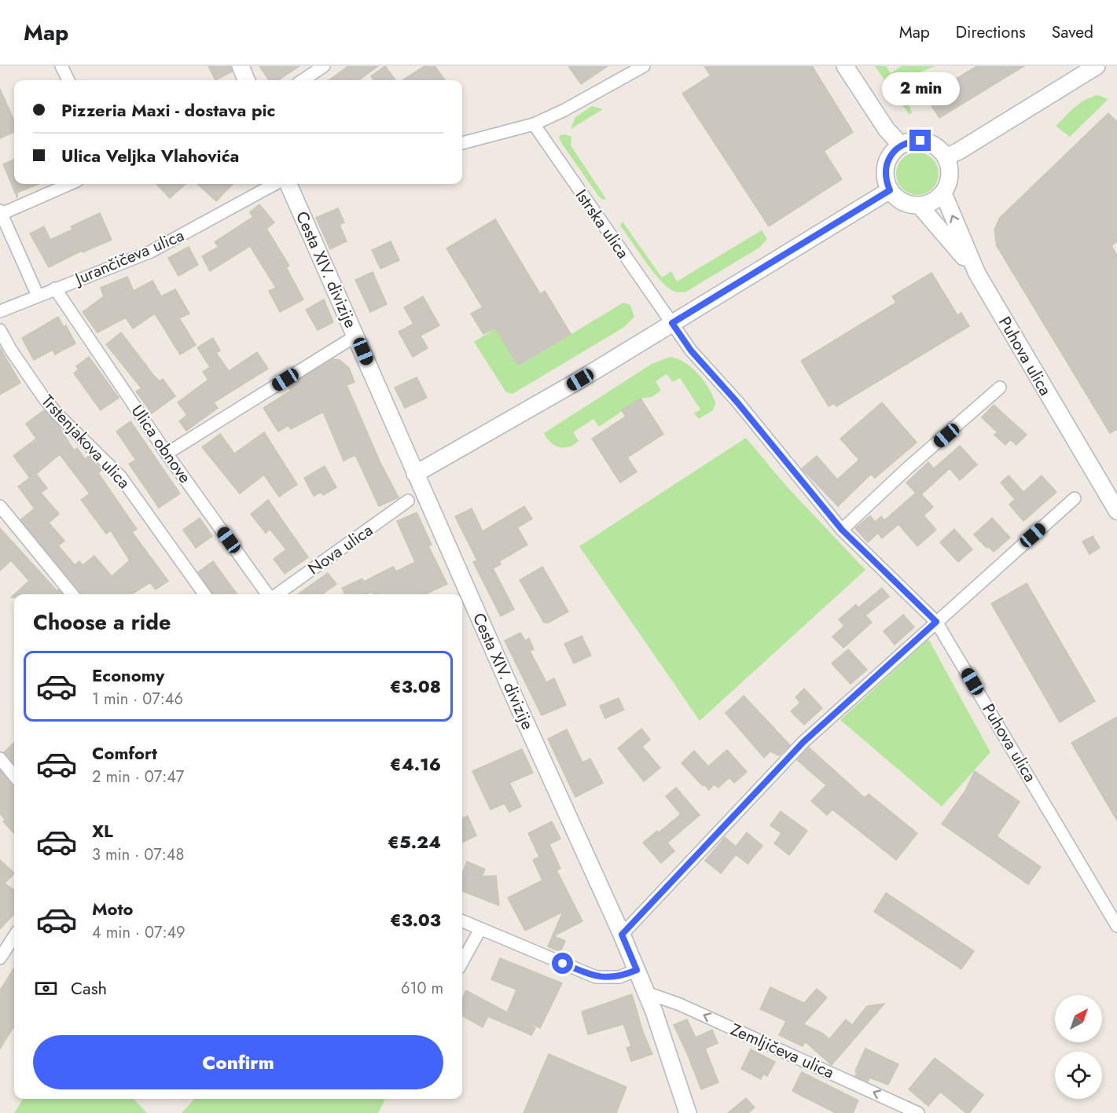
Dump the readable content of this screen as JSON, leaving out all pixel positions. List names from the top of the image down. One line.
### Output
{"streets":{"street":["Istrska ulica","Jurančičeva ulica","Cesta XIV. divizije","Puhova ulica","Trstenjakova ulica","Ulica obnove","Nova ulica","Zemljičeva ulica"]},"crossings":[["Istrska ulica","Puhova ulica"],["Jurančičeva ulica","Ulica obnove"],["Cesta XIV. divizije","Zemljičeva ulica"]],"one_way":["Zemljičeva ulica"],"north":"top right","page":{"header":"Map","nav":["Map","Directions","Saved"],"bubble":"2 min","banner":["Pizzeria Maxi - dostava pic","Ulica Veljka Vlahovića"],"heading":"Choose a ride","list":[{"name":"Economy","note":"1 min · 07:46","value":"€3.08"},{"name":"Comfort","note":"2 min · 07:47","value":"€4.16"},{"name":"XL","note":"3 min · 07:48","value":"€5.24"},{"name":"Moto","note":"4 min · 07:49","value":"€3.03"}],"pay":["Cash","610 m"],"buttons":"Confirm"}}
